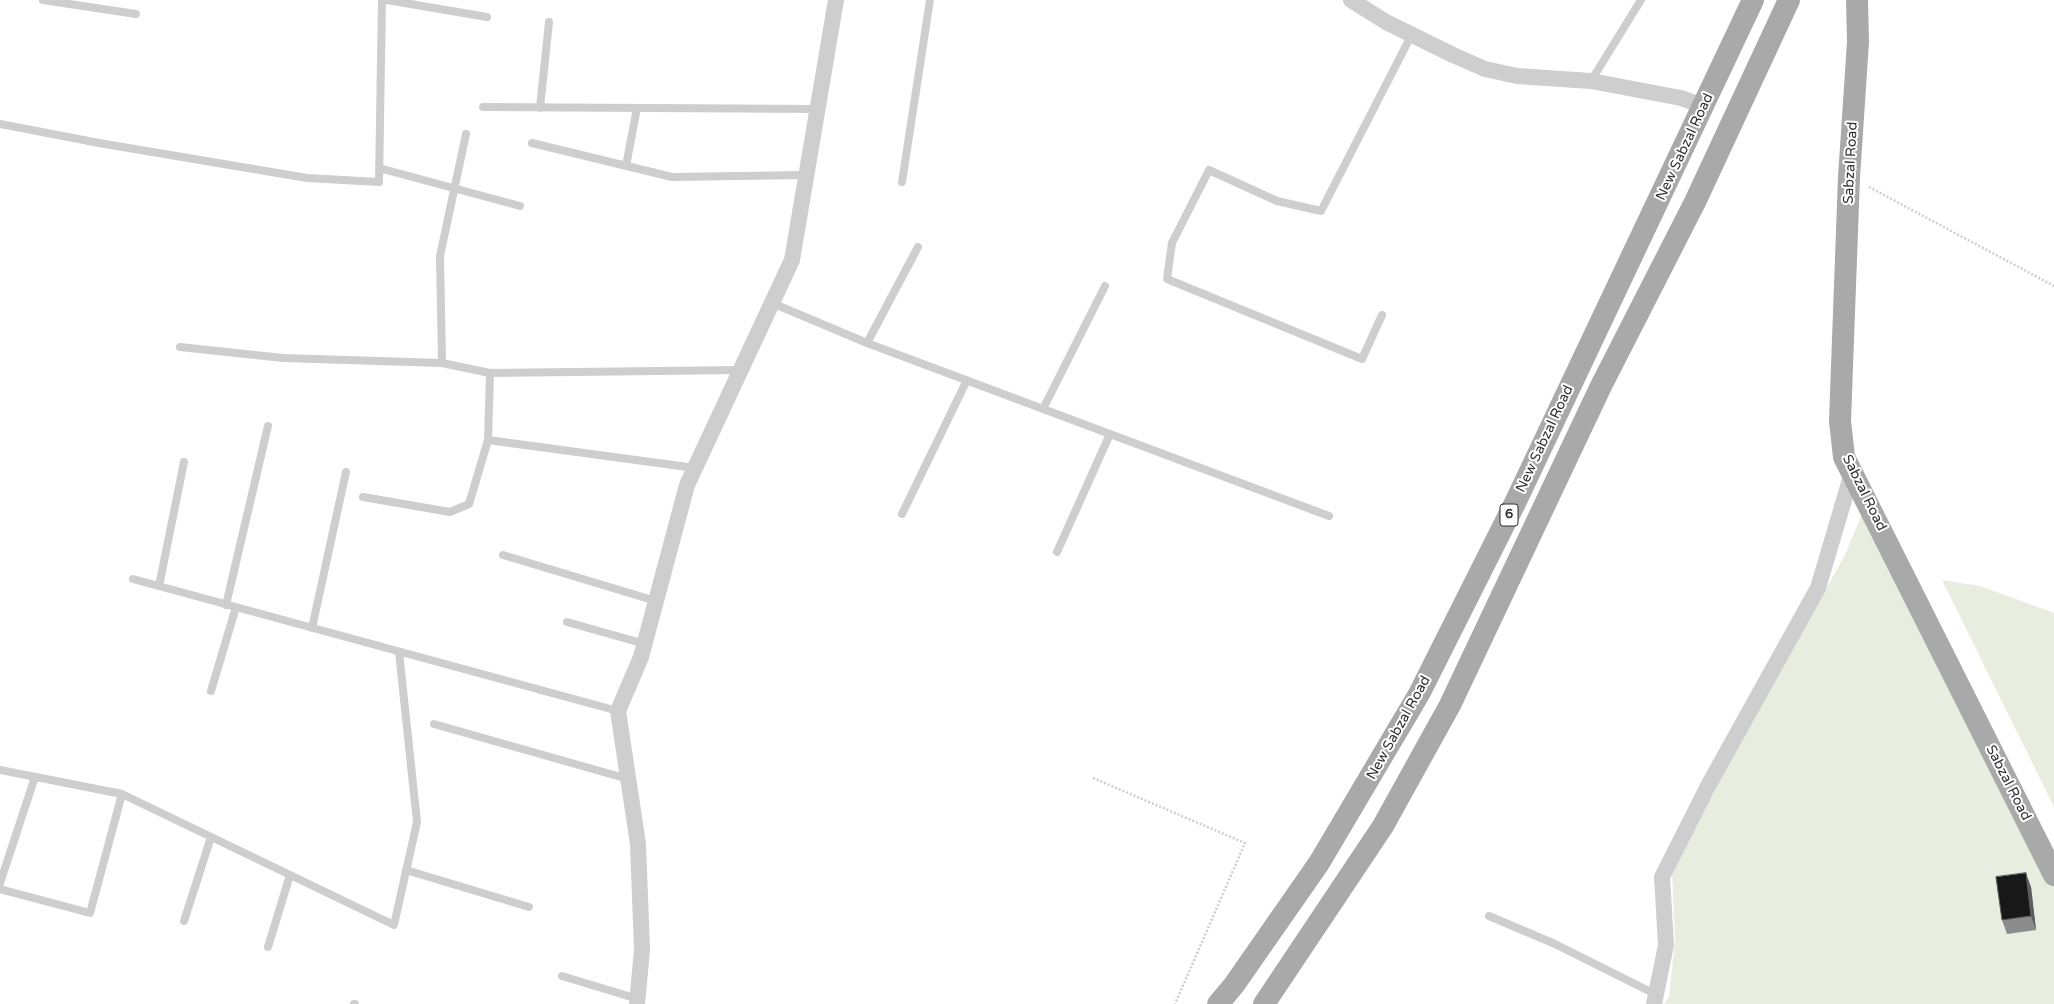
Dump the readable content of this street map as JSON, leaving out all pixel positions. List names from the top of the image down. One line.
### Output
{"streets":{"main road":["New Sabzal Road","Sabzal Road","6"]}}
